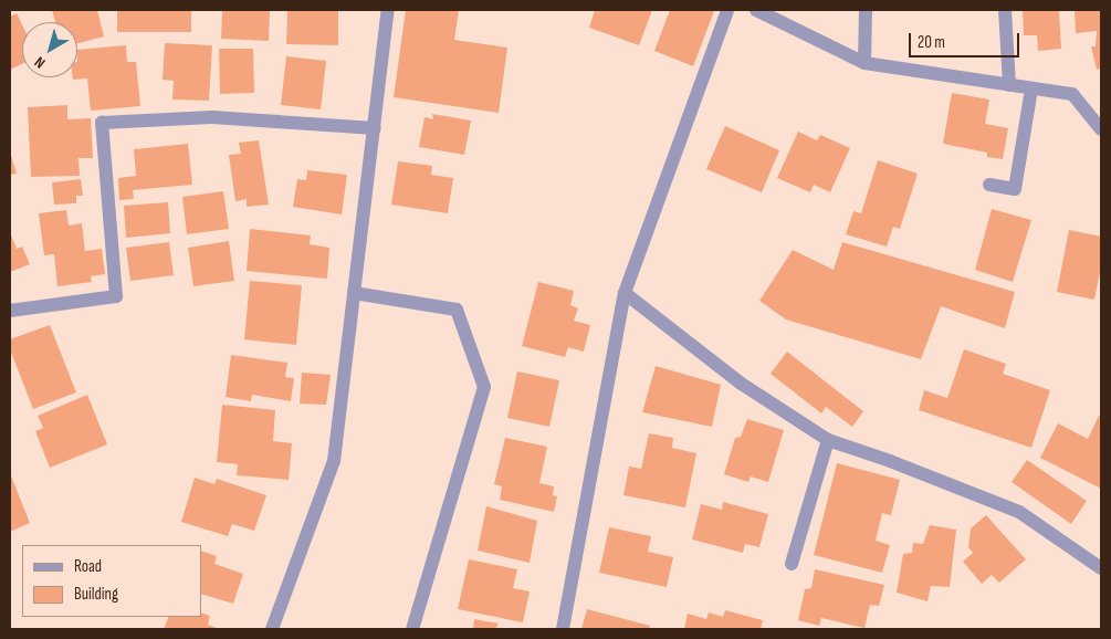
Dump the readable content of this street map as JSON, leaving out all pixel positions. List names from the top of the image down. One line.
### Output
{"legend":["Road","Building"],"scale_bar":"20 m","north":"bottom left"}
